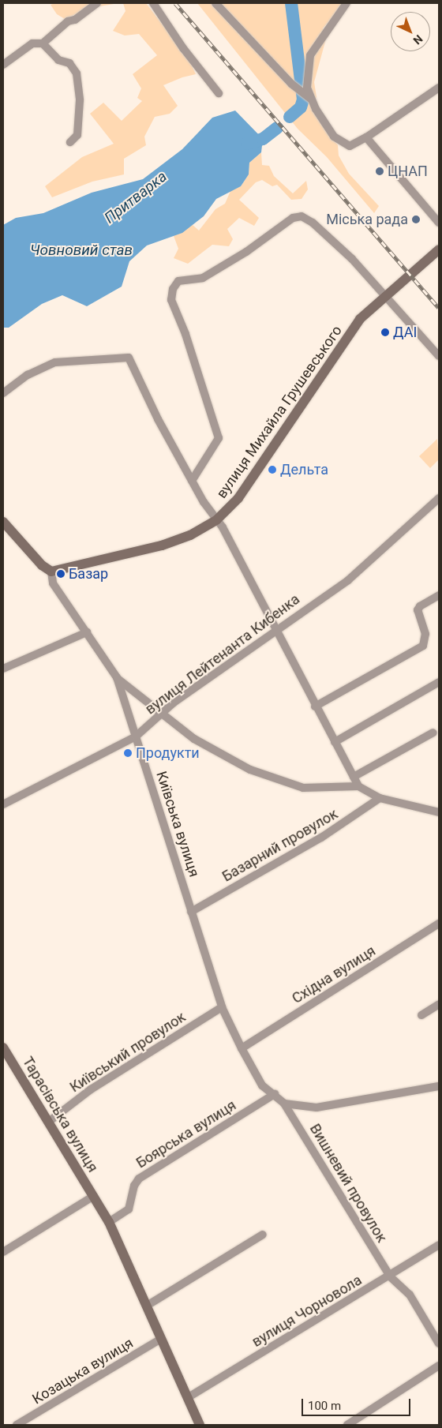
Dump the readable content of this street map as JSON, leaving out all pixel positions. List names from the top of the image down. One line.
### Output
{"streets":{"street":["вулиця Михайла Грушевського","вулиця Лейтенанта Кибенка","Київська вулиця","Базарний провулок","Східна вулиця","Київський провулок","Тарасівська вулиця","Боярська вулиця","Вишневий провулок","вулиця Чорновола","Козацька вулиця"]},"crossings":[["вулиця Михайла Грушевського","Київська вулиця"],["вулиця Лейтенанта Кибенка","Київська вулиця"],["Київська вулиця","Базарний провулок"],["Київська вулиця","Східна вулиця"],["Київська вулиця","Київський провулок"],["Київська вулиця","Вишневий провулок"],["Східна вулиця","Вишневий провулок"],["Київський провулок","Тарасівська вулиця"],["Тарасівська вулиця","Боярська вулиця"],["Тарасівська вулиця","вулиця Чорновола"],["Тарасівська вулиця","Козацька вулиця"],["Боярська вулиця","Вишневий провулок"],["Вишневий провулок","вулиця Чорновола"]],"water":["Притварка","Човновий став"],"places":["ЦНАП","Міська рада","ДАІ","Дельта","Базар","Продукти"],"scale_bar":"100 m","north":"bottom right"}
